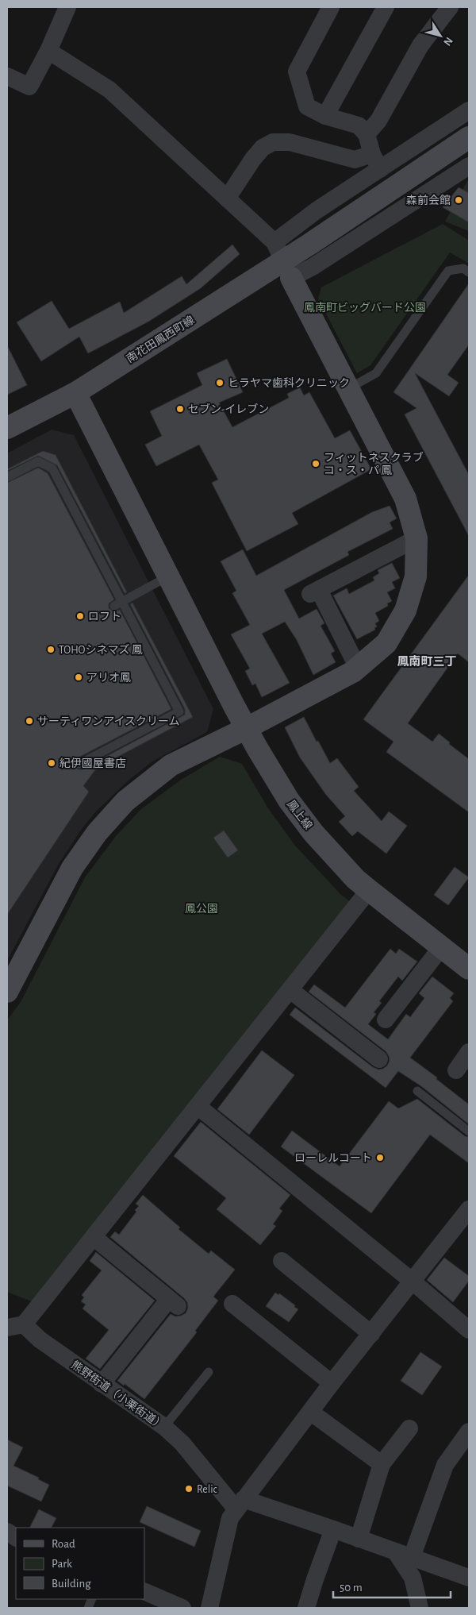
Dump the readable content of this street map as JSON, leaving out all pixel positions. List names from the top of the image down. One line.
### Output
{"streets":{"street":["南花田鳳西町線","鳳上線","熊野街道（小栗街道）"]},"crossings":[["南花田鳳西町線","鳳上線"]],"districts":["鳳南町三丁"],"parks":["鳳南町ビッグバード公園","鳳公園"],"places":["森前会館","ヒラヤマ歯科クリニック","セブン-イレブン","フィットネスクラブ コ・ス・パ 鳳","ロフト","TOHOシネマズ 鳳","アリオ鳳","サーティワンアイスクリーム","紀伊國屋書店","ローレルコート","Relic"],"legend":["Road","Park","Building"],"scale_bar":"50 m","north":"bottom right"}
